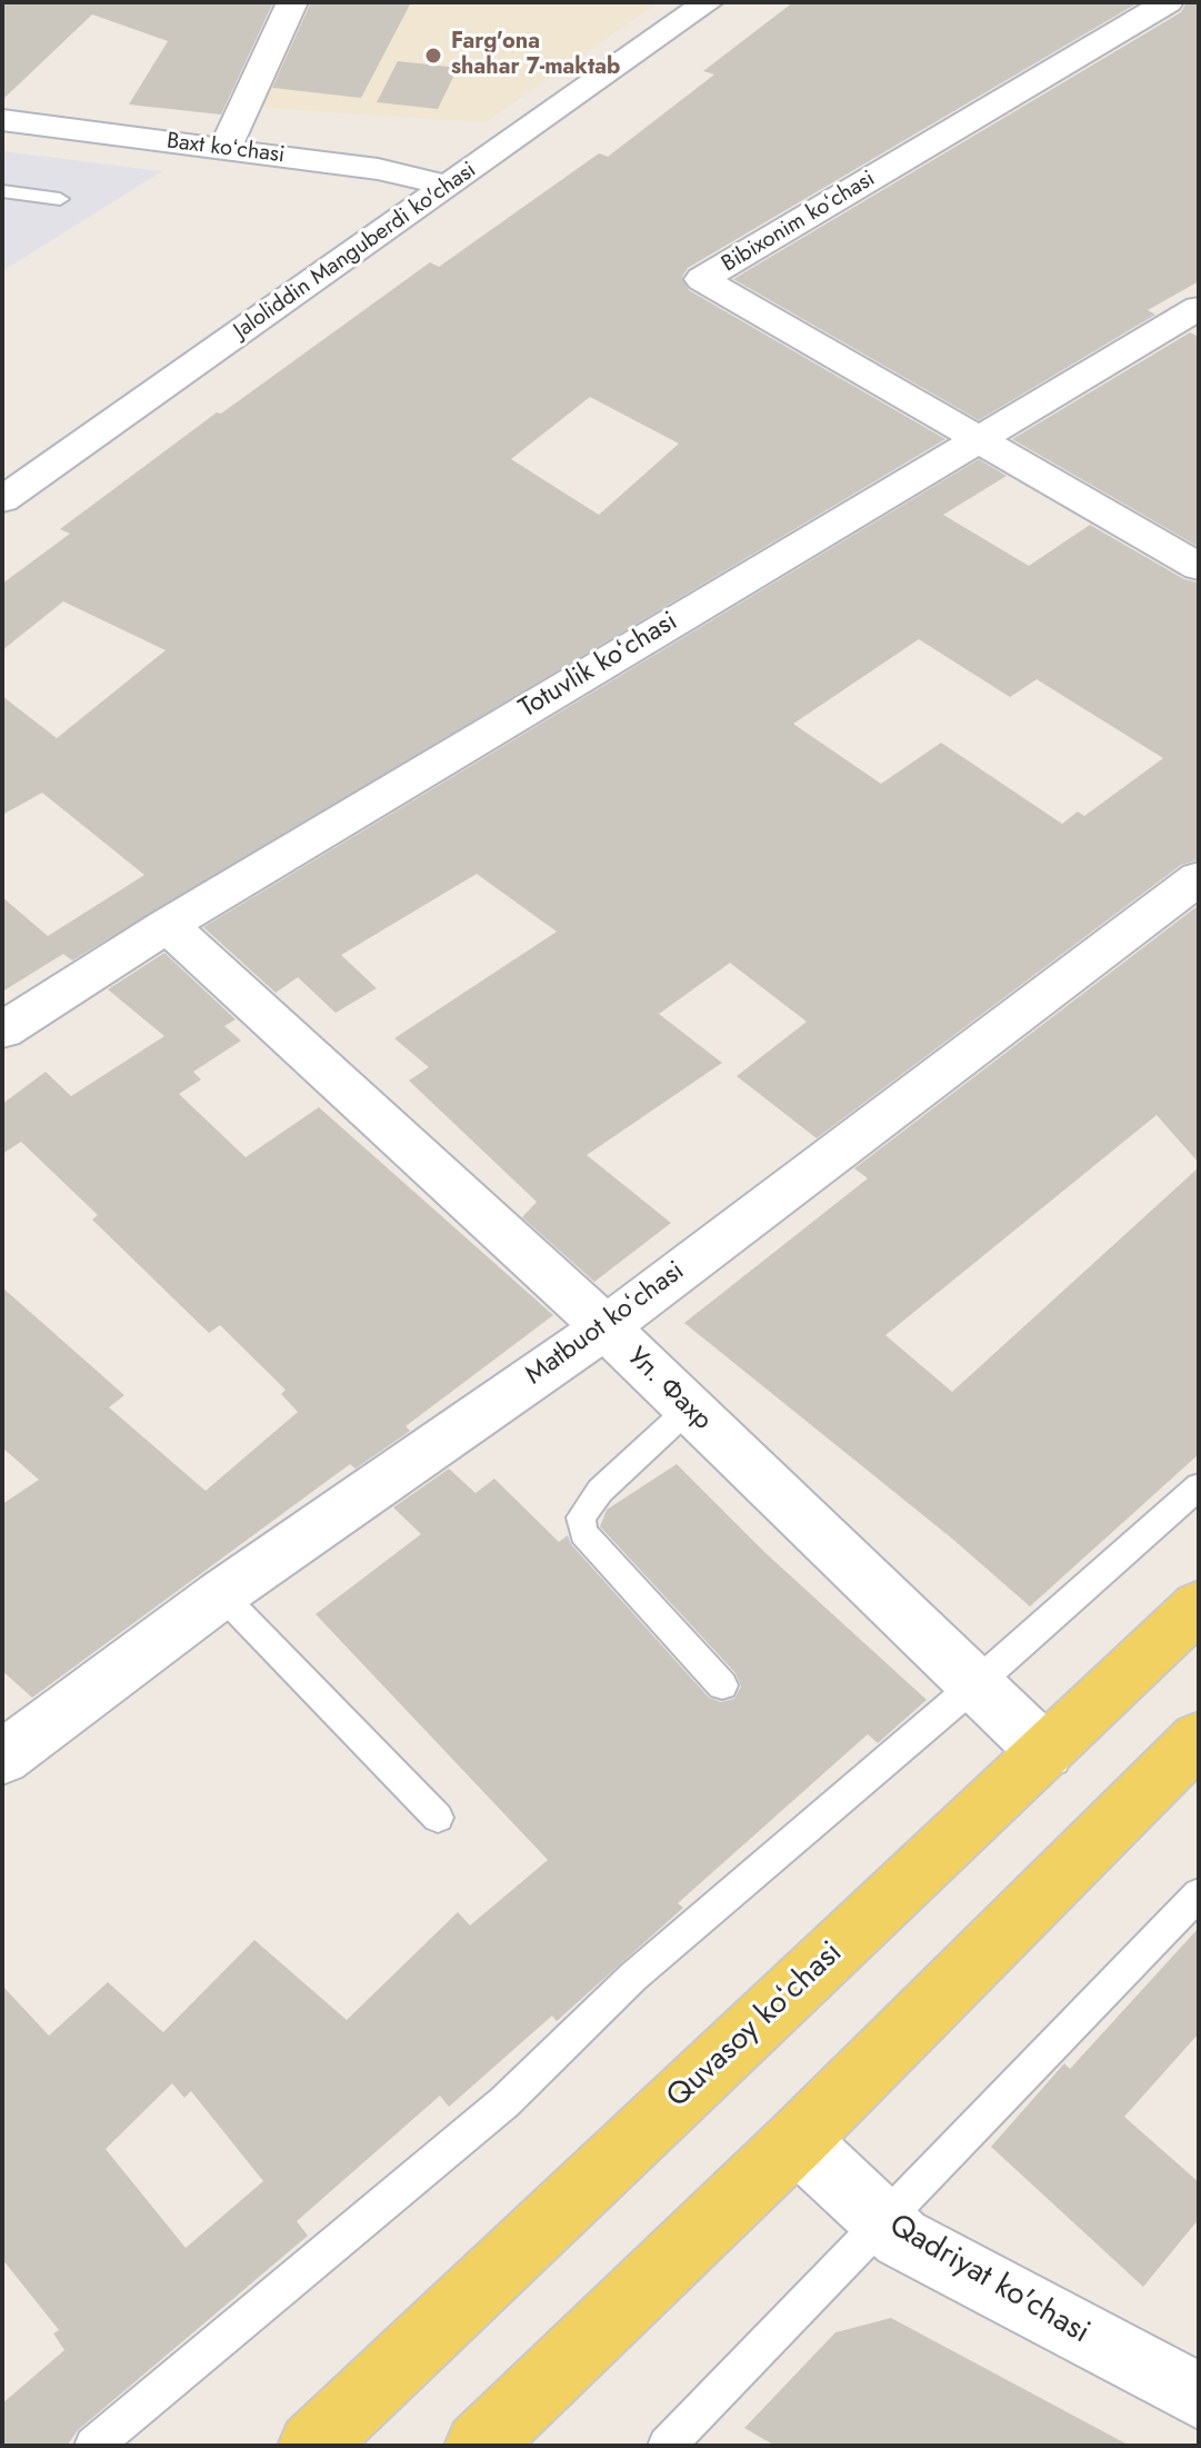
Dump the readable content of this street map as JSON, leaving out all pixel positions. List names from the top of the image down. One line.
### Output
{"streets":{"main road":["Quvasoy koʻchasi"],"street":["Baxt koʻchasi","Bibixonim koʻchasi","Jaloliddin Manguberdi ko'chasi","Totuvlik koʻchasi","Matbuot koʻchasi","Ул. Фахр","Qadriyat ko'chasi"]},"crossings":[["Baxt koʻchasi","Jaloliddin Manguberdi ko'chasi"],["Bibixonim koʻchasi","Totuvlik koʻchasi"],["Totuvlik koʻchasi","Ул. Фахр"],["Matbuot koʻchasi","Ул. Фахр"],["Ул. Фахр","Quvasoy koʻchasi"]],"places":["Farg'ona shahar 7-maktab"]}
